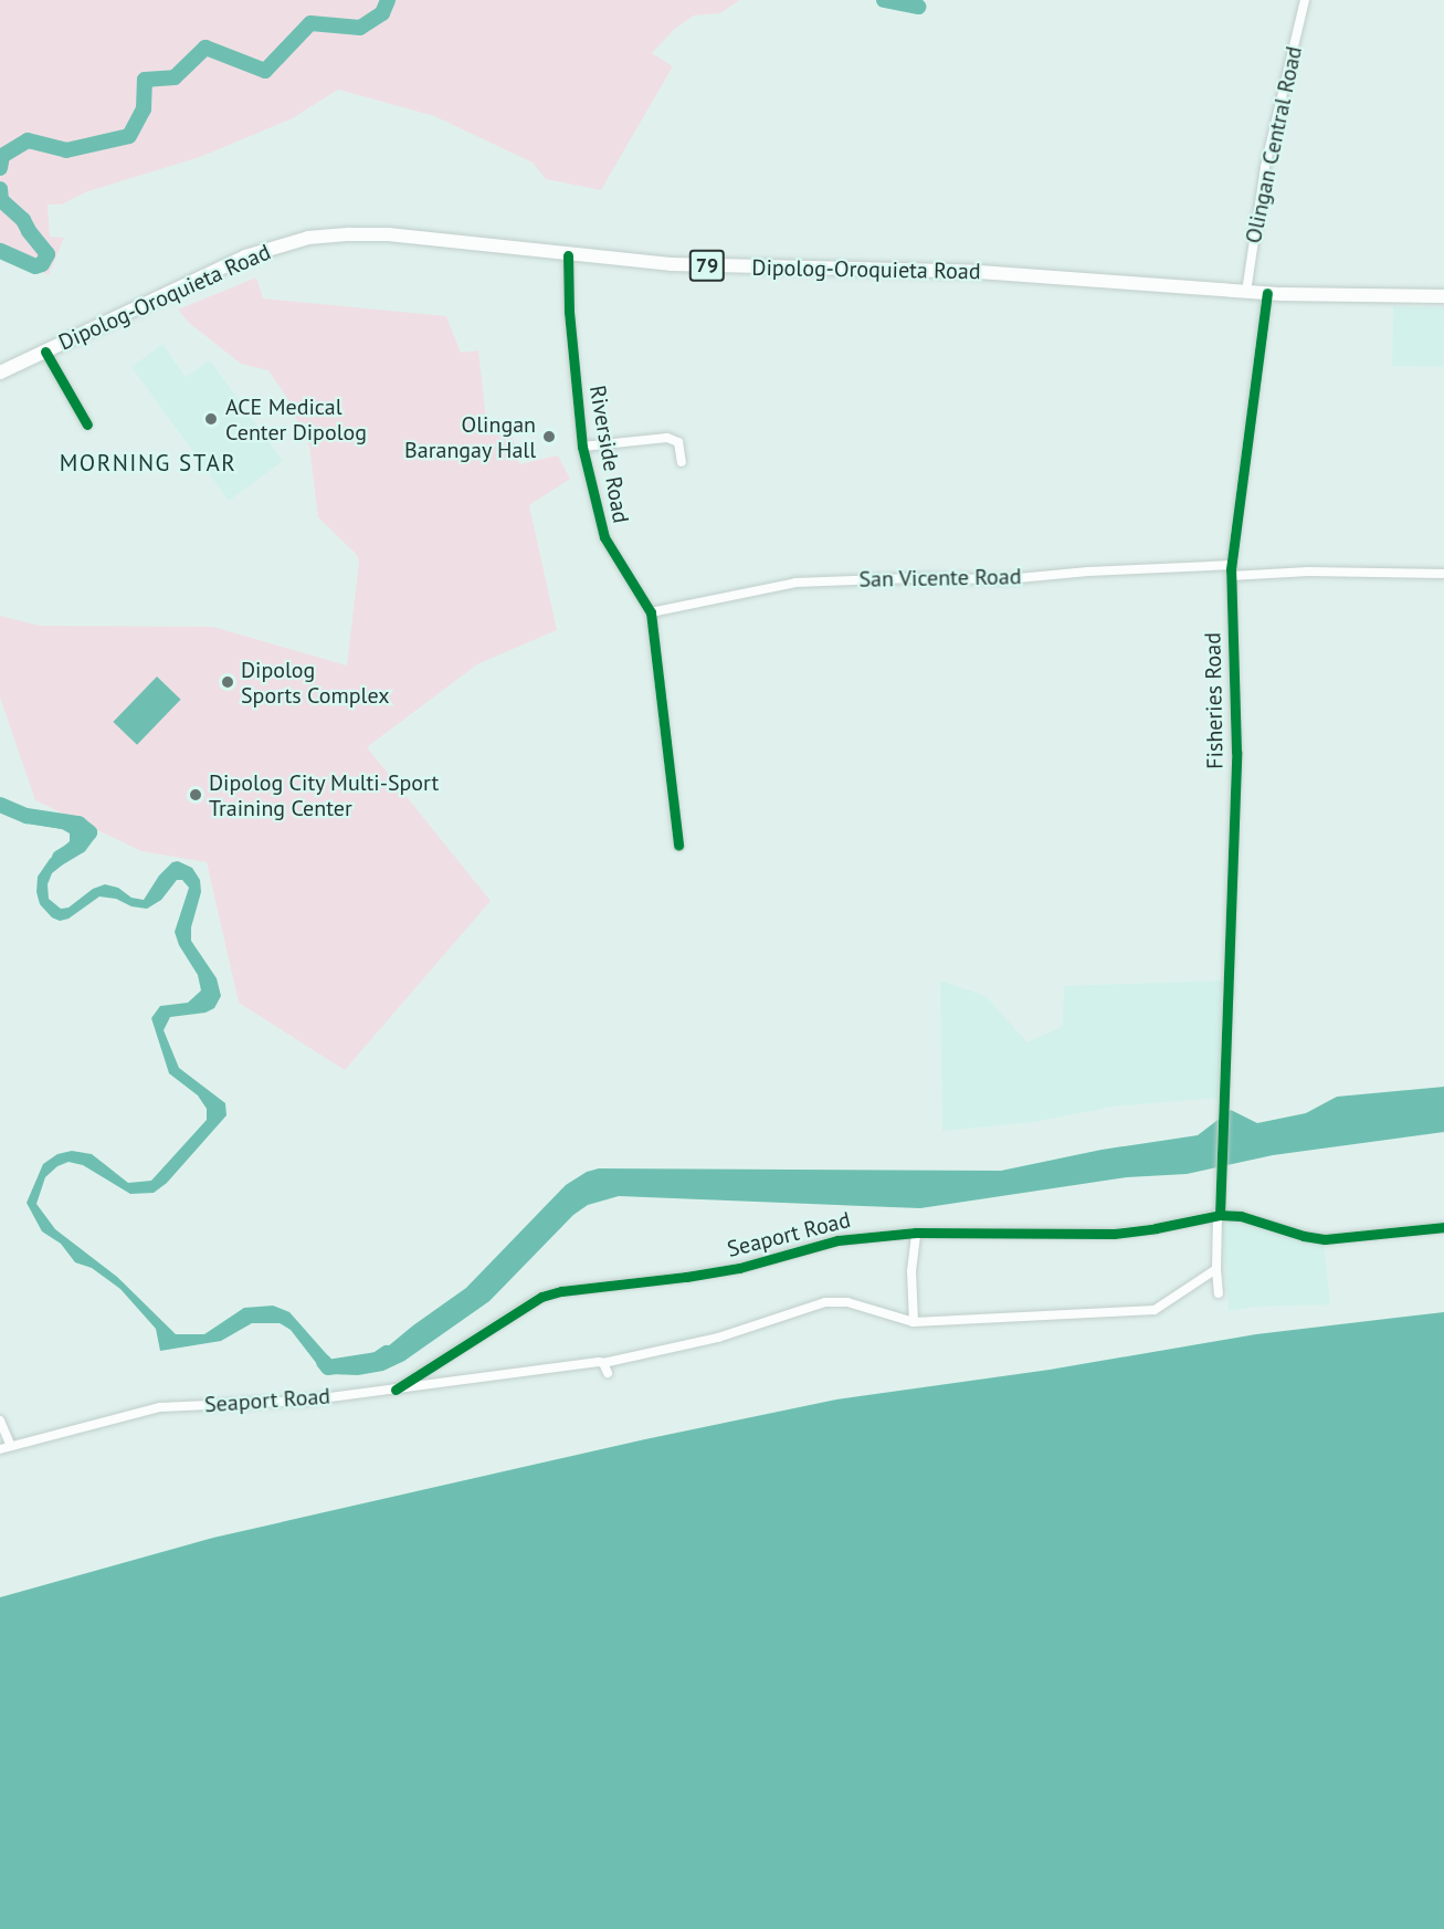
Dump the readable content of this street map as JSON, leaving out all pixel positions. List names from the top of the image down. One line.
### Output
{"streets":{"main road":["79","Dipolog-Oroquieta Road"],"street":["Olingan Central Road","Riverside Road","San Vicente Road","Fisheries Road","Seaport Road"]},"crossings":[["Olingan Central Road","Dipolog-Oroquieta Road"],["Dipolog-Oroquieta Road","Riverside Road"],["Dipolog-Oroquieta Road","Fisheries Road"],["Riverside Road","San Vicente Road"],["San Vicente Road","Fisheries Road"],["Fisheries Road","Seaport Road"]],"districts":["MORNING STAR"],"places":["ACE Medical Center Dipolog","Olingan Barangay Hall","Dipolog Sports Complex","Dipolog City Multi-Sport Training Center"]}
